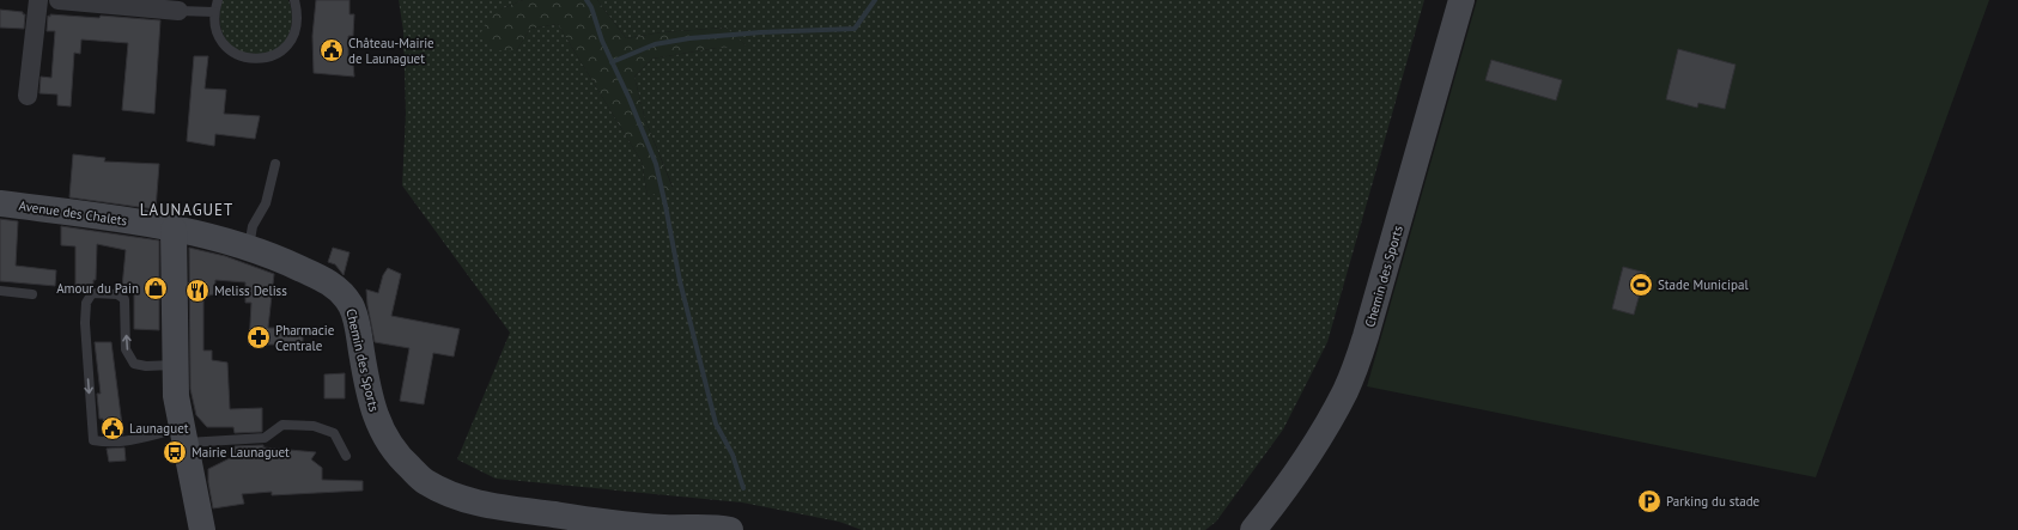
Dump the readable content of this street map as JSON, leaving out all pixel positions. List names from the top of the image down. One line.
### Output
{"streets":{"street":["Avenue des Chalets","Chemin des Sports"]},"crossings":[["Avenue des Chalets","Chemin des Sports"]],"districts":["LAUNAGUET"],"places":{"public building":["Château-Mairie de Launaguet","Launaguet"],"sports":["Stade Municipal"],"shop":["Amour du Pain"],"restaurant":["Meliss Deliss"],"pharmacy":["Pharmacie Centrale"],"bus stop":["Mairie Launaguet"],"parking":["Parking du stade"]}}
